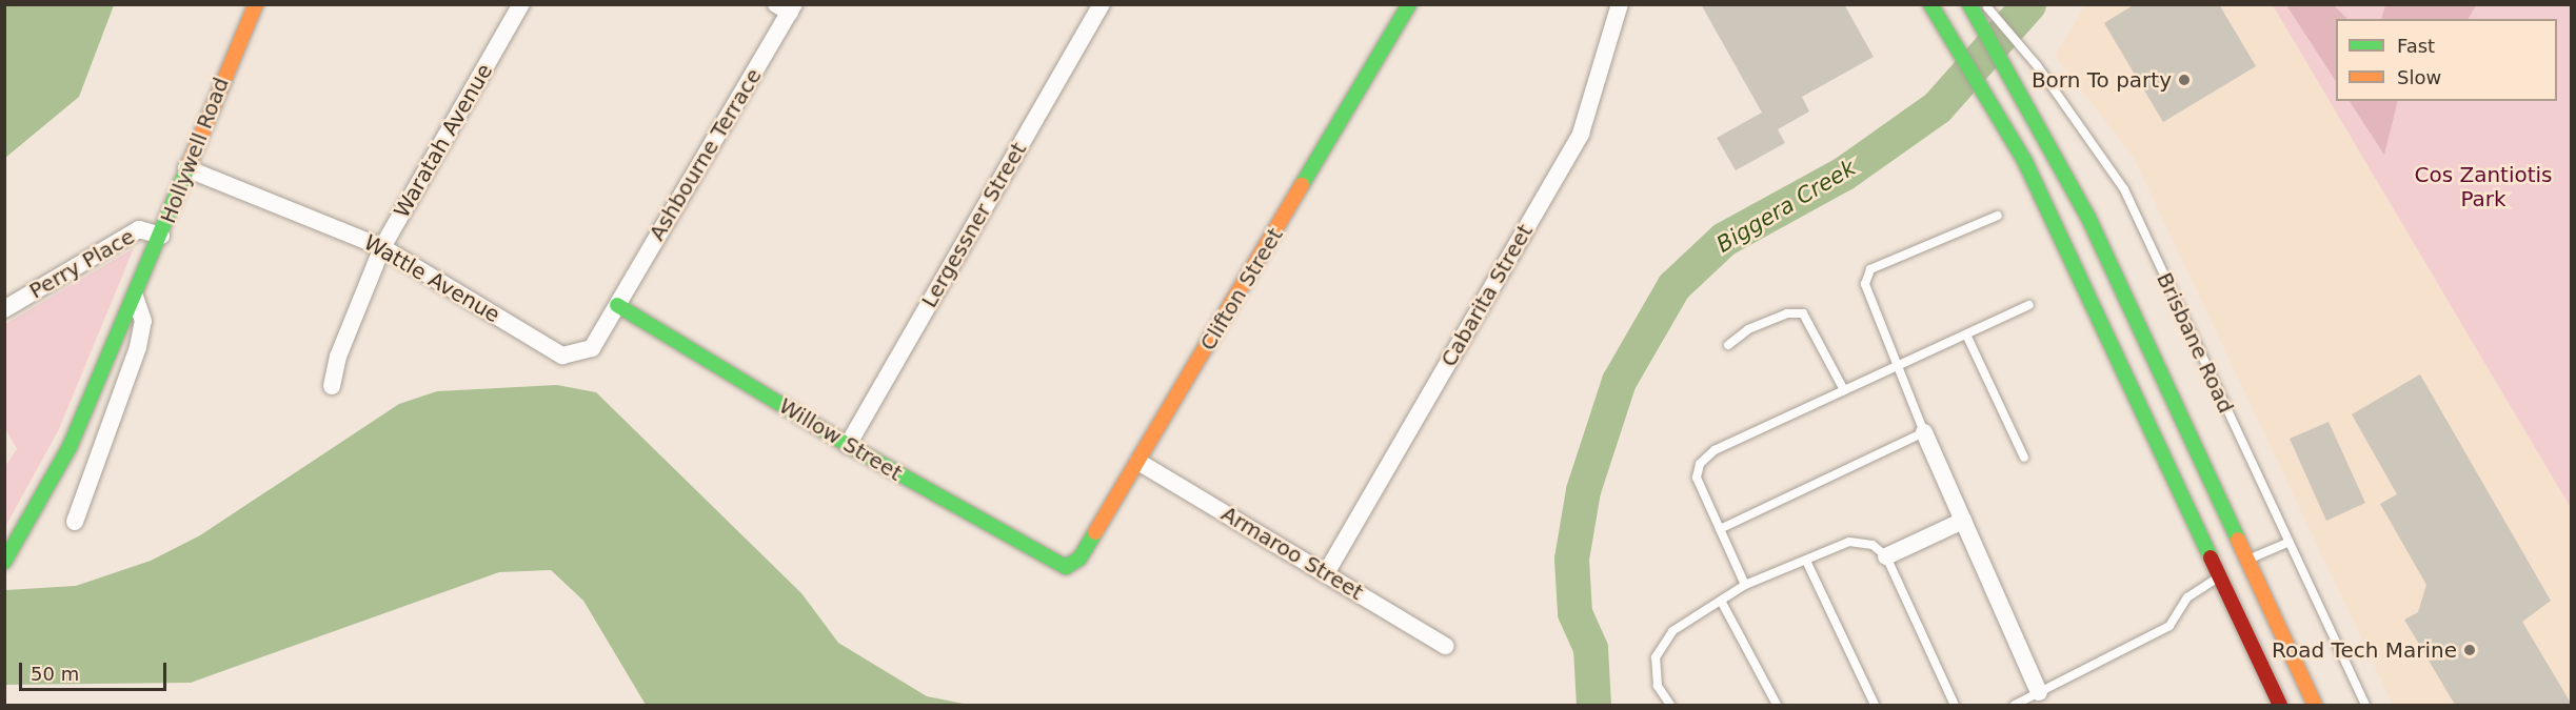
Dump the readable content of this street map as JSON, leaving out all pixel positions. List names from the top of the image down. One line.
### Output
{"streets":{"main road":["Hollywell Road","Clifton Street","Brisbane Road","Willow Street"],"street":["Waratah Avenue","Ashbourne Terrace","Lergessner Street","Perry Place","Wattle Avenue","Cabarita Street","Armaroo Street"]},"crossings":[["Waratah Avenue","Wattle Avenue"],["Hollywell Road","Perry Place"],["Hollywell Road","Wattle Avenue"],["Ashbourne Terrace","Wattle Avenue"],["Ashbourne Terrace","Willow Street"],["Lergessner Street","Willow Street"],["Wattle Avenue","Willow Street"],["Clifton Street","Willow Street"],["Clifton Street","Armaroo Street"],["Cabarita Street","Armaroo Street"]],"water":["Biggera Creek"],"parks":["Cos Zantiotis Park"],"places":["Born To party","Road Tech Marine"],"legend":["Fast","Slow"],"scale_bar":"50 m"}
